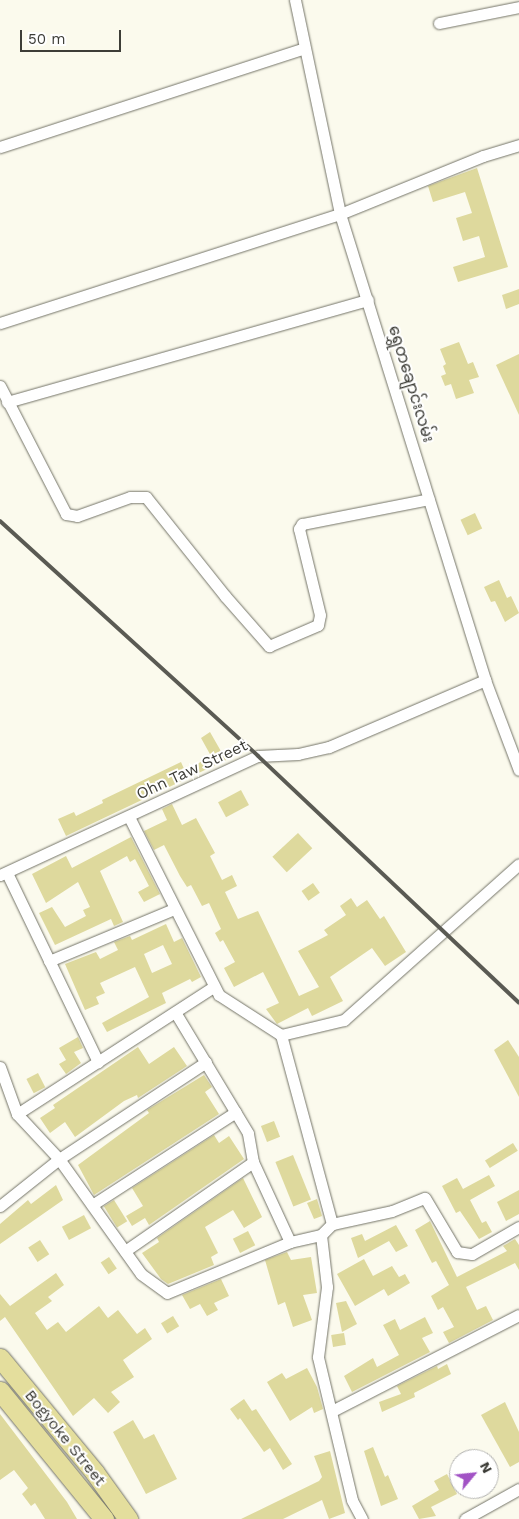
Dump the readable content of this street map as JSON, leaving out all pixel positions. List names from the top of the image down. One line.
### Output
{"streets":{"main road":["Bogyoke Street"],"street":["ရွှေတချောင်းလမ်း","Ohn Taw Street"]},"crossings":[["ရွှေတချောင်းလမ်း","Ohn Taw Street"]],"scale_bar":"50 m","north":"top right"}
